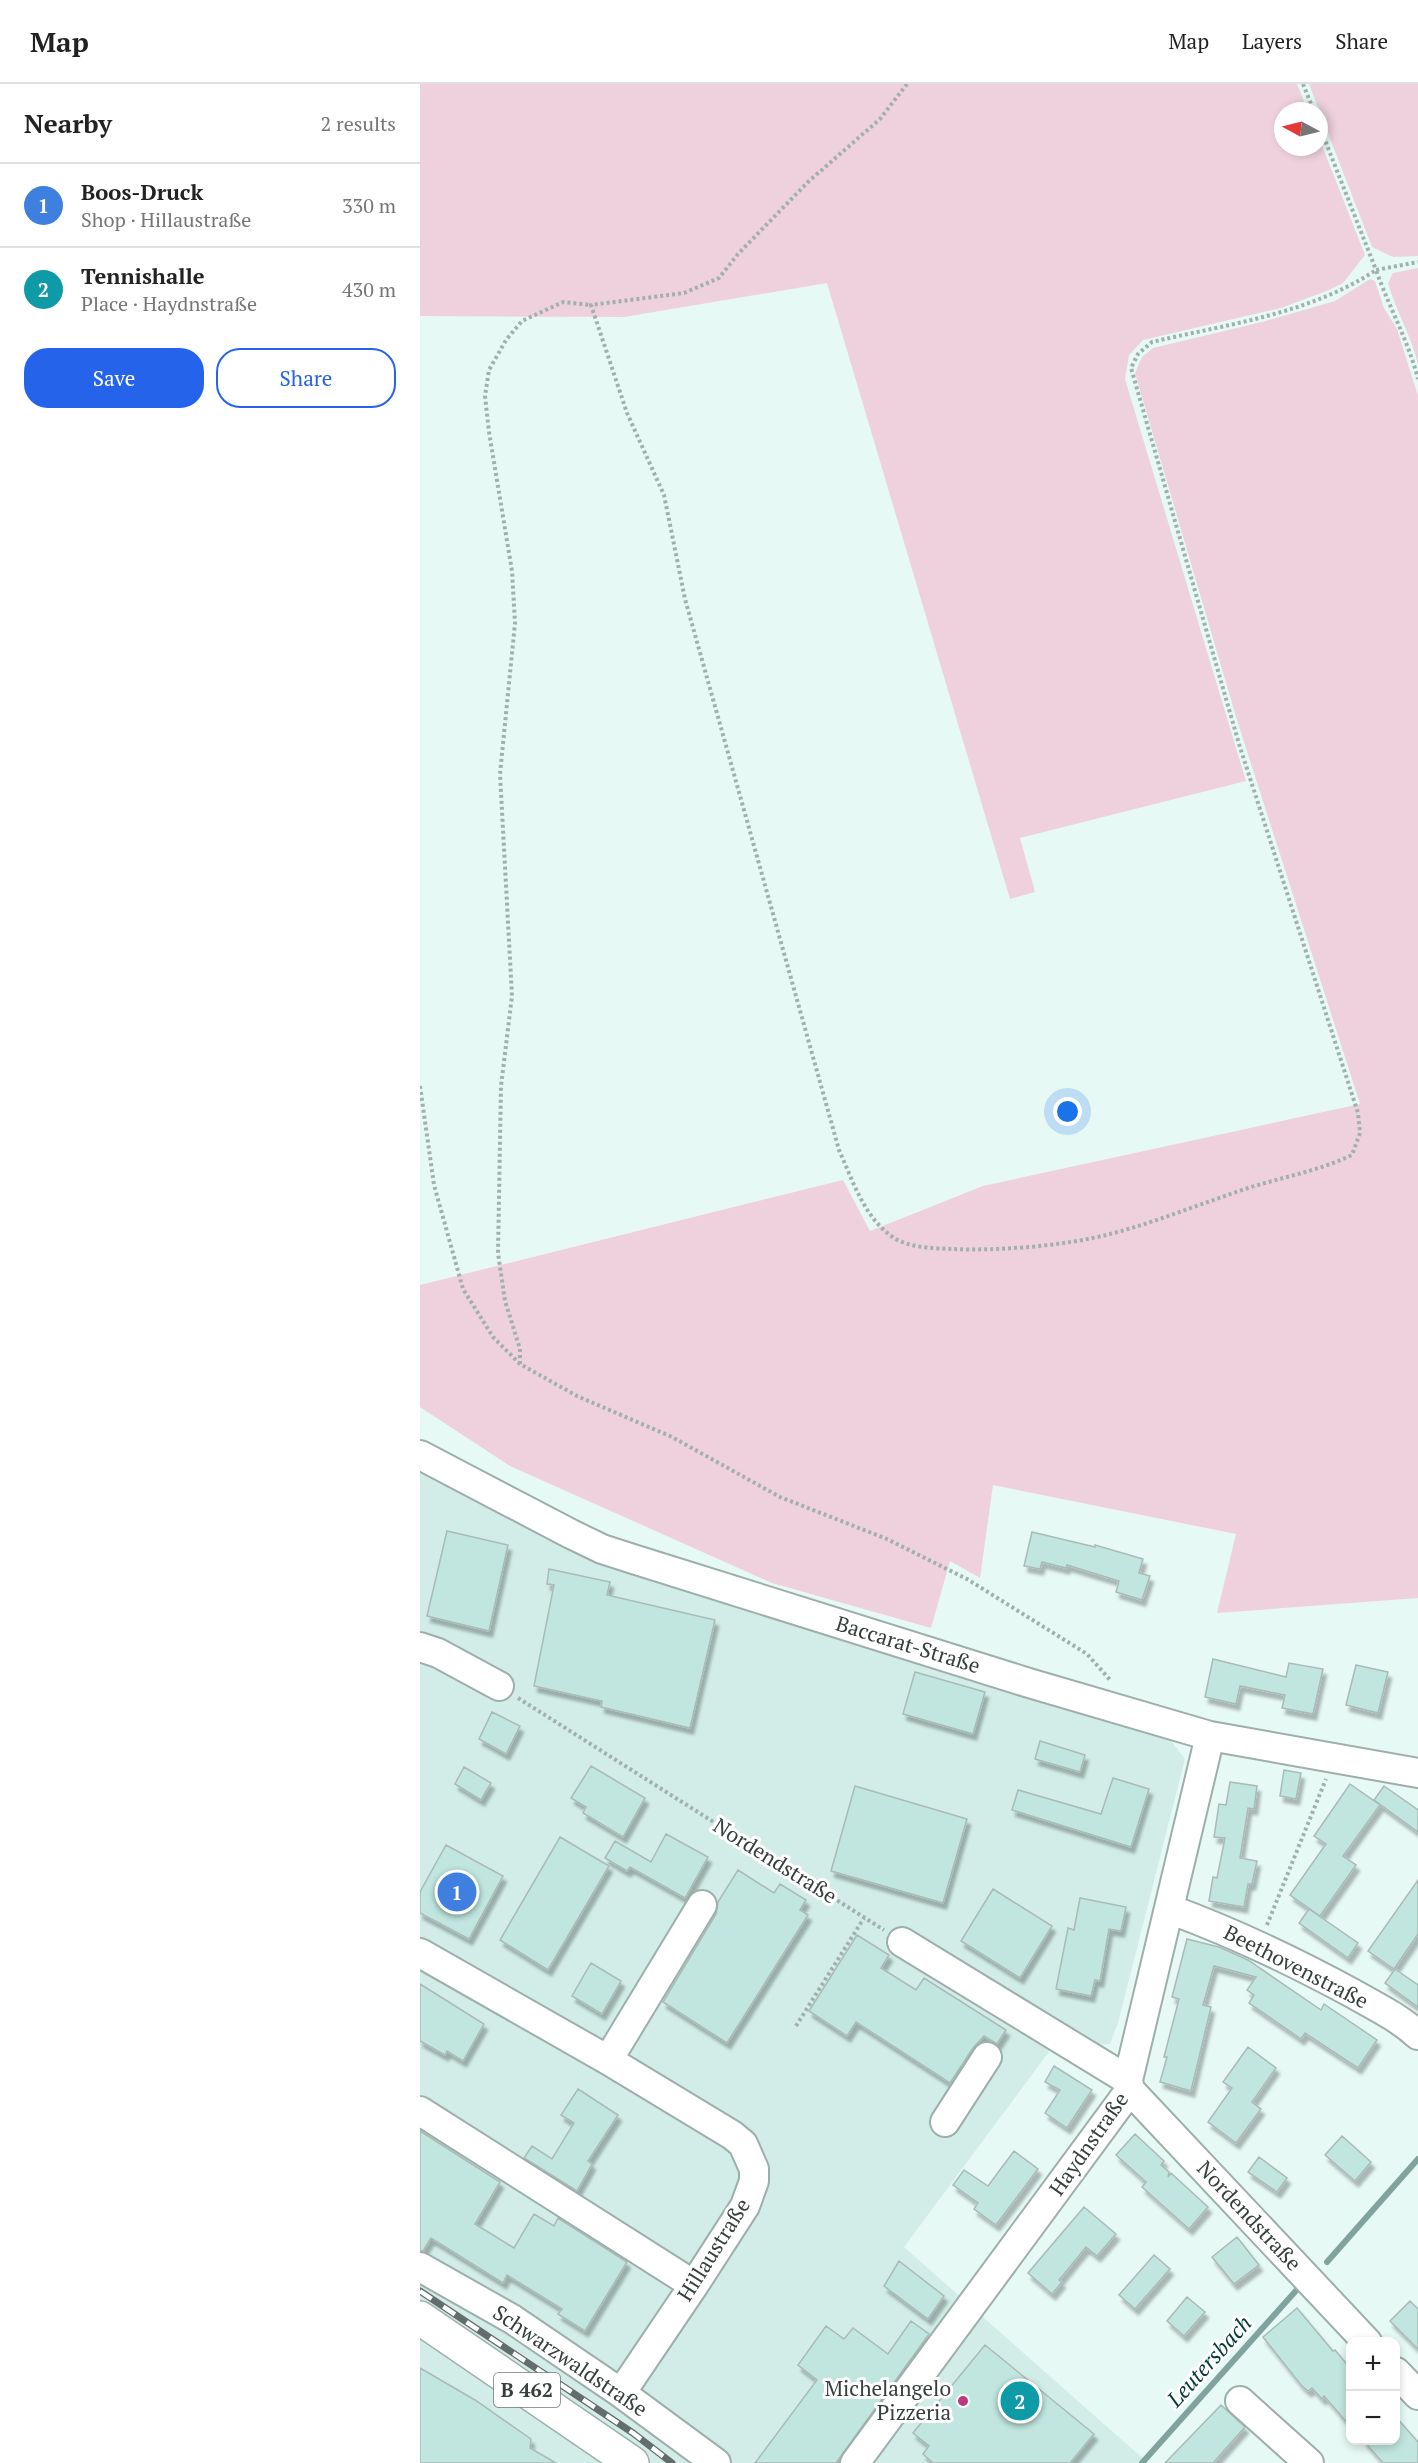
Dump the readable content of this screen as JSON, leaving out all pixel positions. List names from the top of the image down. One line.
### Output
{"streets":{"main road":["B 462"],"street":["Baccarat-Straße","Nordendstraße","Beethovenstraße","Haydnstraße","Hillaustraße","Schwarzwaldstraße"]},"crossings":[["Baccarat-Straße","Haydnstraße"],["Nordendstraße","Haydnstraße"],["Beethovenstraße","Haydnstraße"],["Hillaustraße","Schwarzwaldstraße"]],"water":["Leutersbach"],"places":["Michelangelo Pizzeria"],"north":"left","page":{"header":"Map","nav":["Map","Layers","Share"],"heading":["Nearby","2 results"],"list":[{"mark":"1","name":"Boos-Druck","note":"Shop · Hillaustraße","value":"330 m"},{"mark":"2","name":"Tennishalle","note":"Place · Haydnstraße","value":"430 m"}],"buttons":["Save","Share"],"pins":["1","2"],"map_buttons":["+","−"]}}
